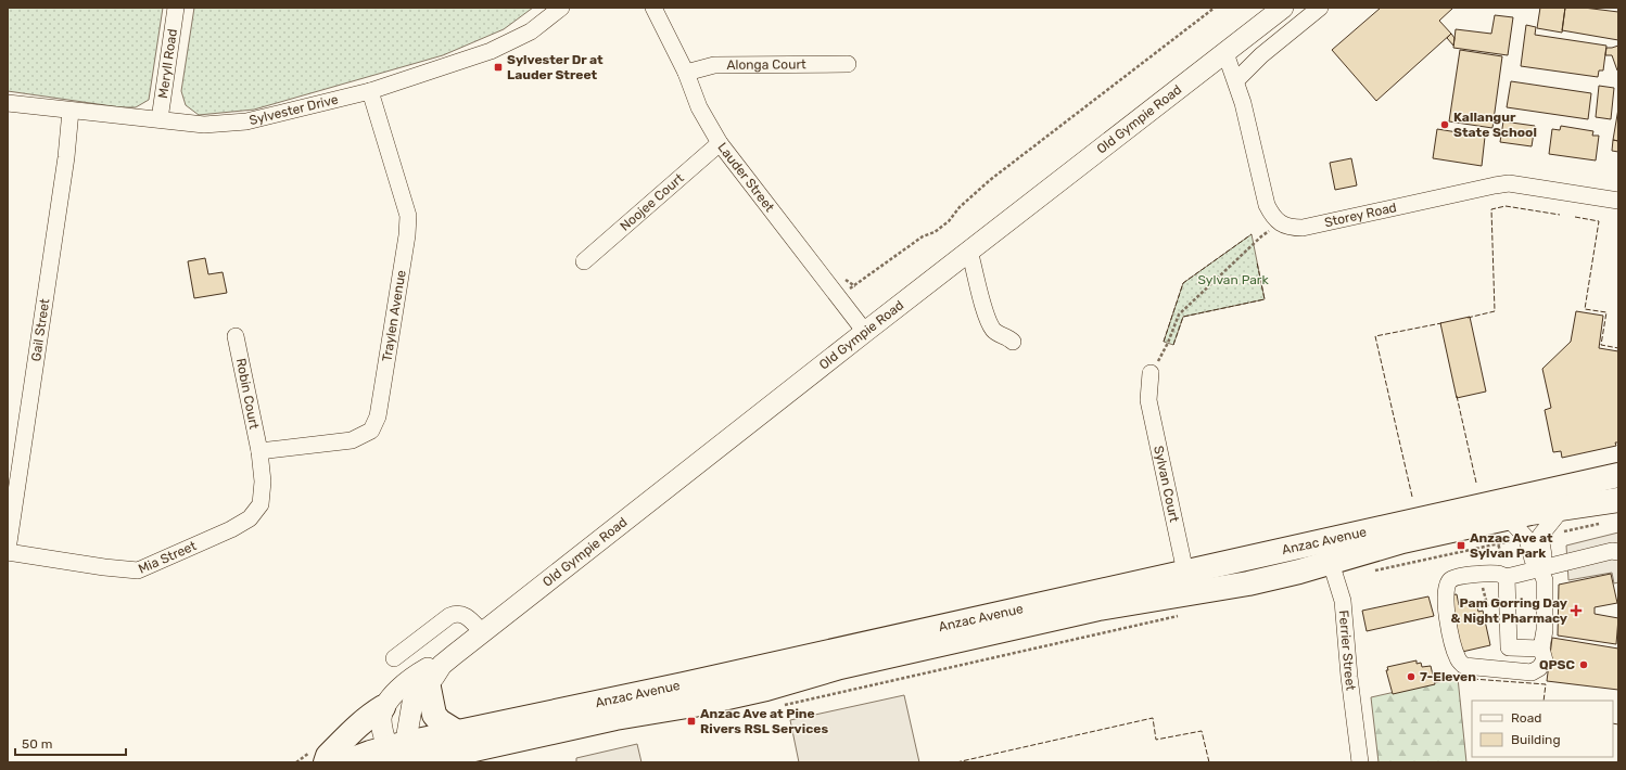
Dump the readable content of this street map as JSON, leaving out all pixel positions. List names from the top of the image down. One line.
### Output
{"streets":{"highway":["Anzac Avenue"],"main road":["Old Gympie Road"],"street":["Meryll Road","Alonga Court","Sylvester Drive","Lauder Street","Noojee Court","Storey Road","Traylen Avenue","Gail Street","Robin Court","Sylvan Court","Mia Street","Ferrier Street"]},"crossings":[["Meryll Road","Sylvester Drive"],["Alonga Court","Lauder Street"],["Sylvester Drive","Traylen Avenue"],["Sylvester Drive","Gail Street"],["Old Gympie Road","Lauder Street"],["Old Gympie Road","Anzac Avenue"],["Lauder Street","Noojee Court"],["Traylen Avenue","Robin Court"],["Traylen Avenue","Mia Street"],["Gail Street","Mia Street"],["Robin Court","Mia Street"],["Sylvan Court","Anzac Avenue"],["Anzac Avenue","Ferrier Street"]],"parks":["Sylvan Park"],"places":{"transit":["Sylvester Dr at Lauder Street","Anzac Ave at Sylvan Park","Anzac Ave at Pine Rivers RSL Services"],"other":["Kallangur State School","QPSC","7-Eleven"],"health":["Pam Gorring Day & Night Pharmacy"]},"legend":["Road","Building"],"scale_bar":"50 m"}
